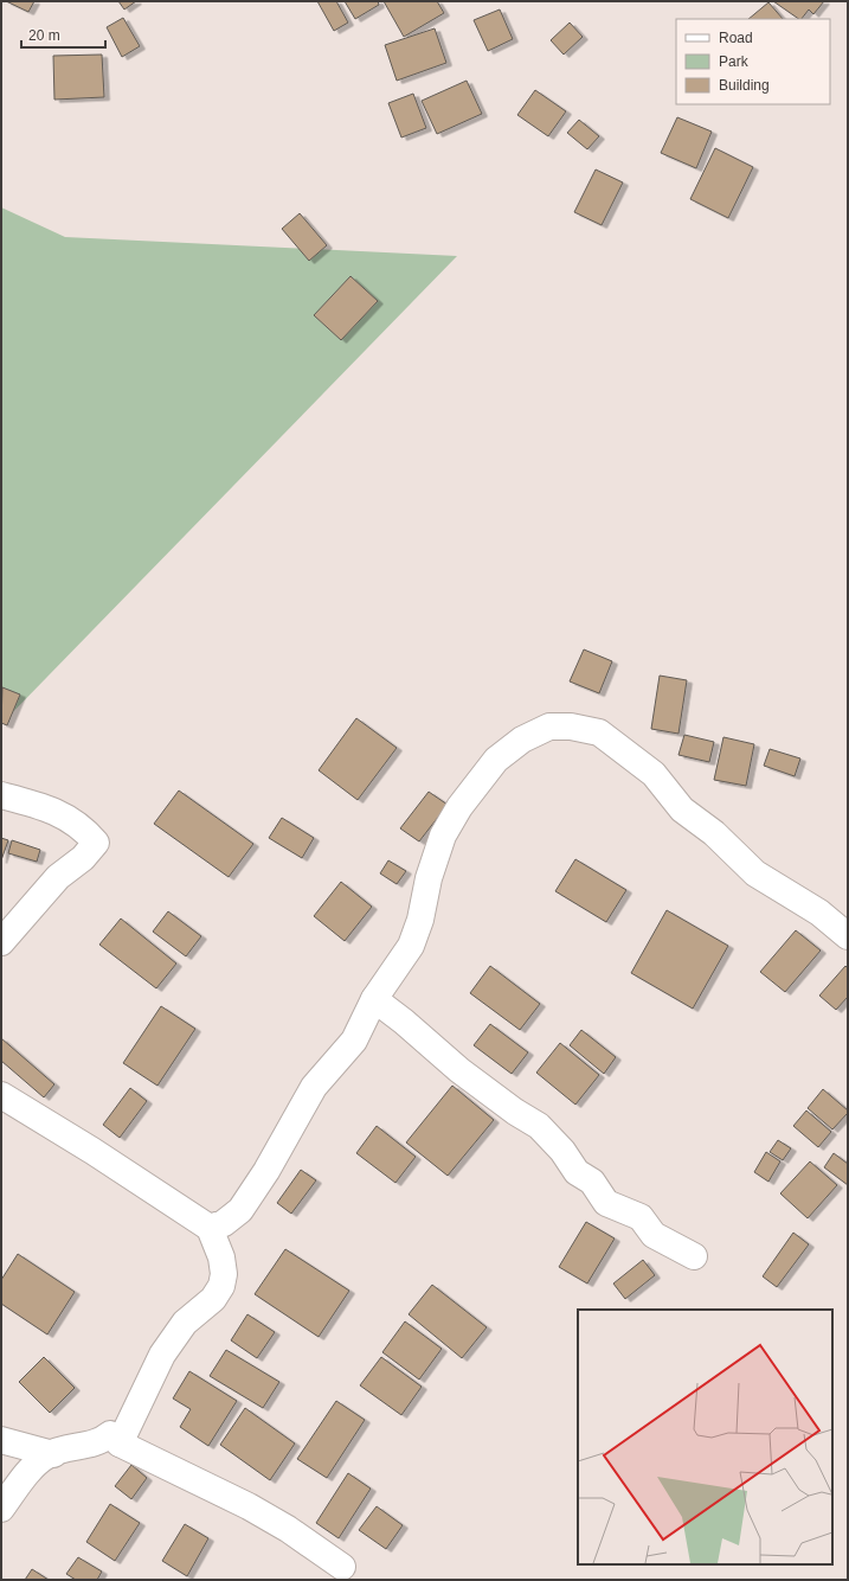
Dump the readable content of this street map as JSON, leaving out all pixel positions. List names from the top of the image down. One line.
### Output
{"legend":["Road","Park","Building"],"scale_bar":"20 m"}
